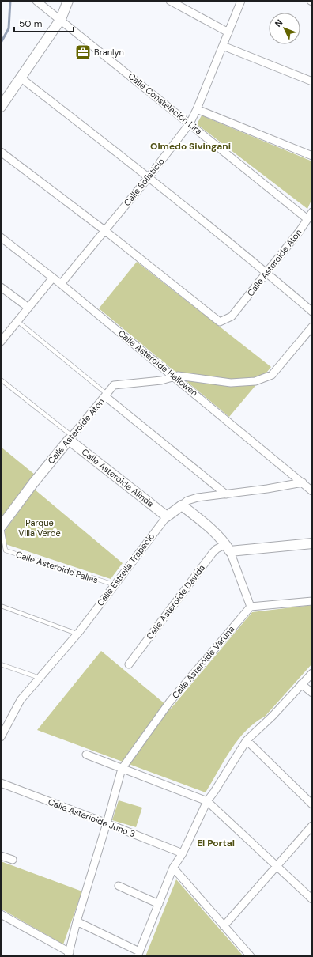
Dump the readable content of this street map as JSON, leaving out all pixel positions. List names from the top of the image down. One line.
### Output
{"streets":{"street":["Calle Constelación Lira","Calle Solisticio","Calle Asteroide Aton","Calle Asteroide Hallowen","Calle Asteroide Alinda","Calle Estrella Trapecio","Calle Asteroide Davida","Calle Asteroide Varuna","Calle Asterioide Juno 3"],"lane":["Calle Asteroide Pallas"]},"crossings":[["Calle Constelación Lira","Calle Solisticio"],["Calle Constelación Lira","Calle Asteroide Aton"],["Calle Solisticio","Calle Asteroide Aton"],["Calle Solisticio","Calle Asteroide Hallowen"],["Calle Asteroide Aton","Calle Asteroide Hallowen"],["Calle Asteroide Aton","Calle Asteroide Alinda"],["Calle Asteroide Aton","Calle Asteroide Pallas"],["Calle Asteroide Hallowen","Calle Estrella Trapecio"],["Calle Asteroide Alinda","Calle Estrella Trapecio"],["Calle Asteroide Pallas","Calle Estrella Trapecio"],["Calle Asteroide Varuna","Calle Asterioide Juno 3"]],"districts":["Olmedo Sivingani","El Portal"],"parks":["Parque Villa Verde"],"places":{"office":["Branlyn"]},"scale_bar":"50 m","north":"top left"}
